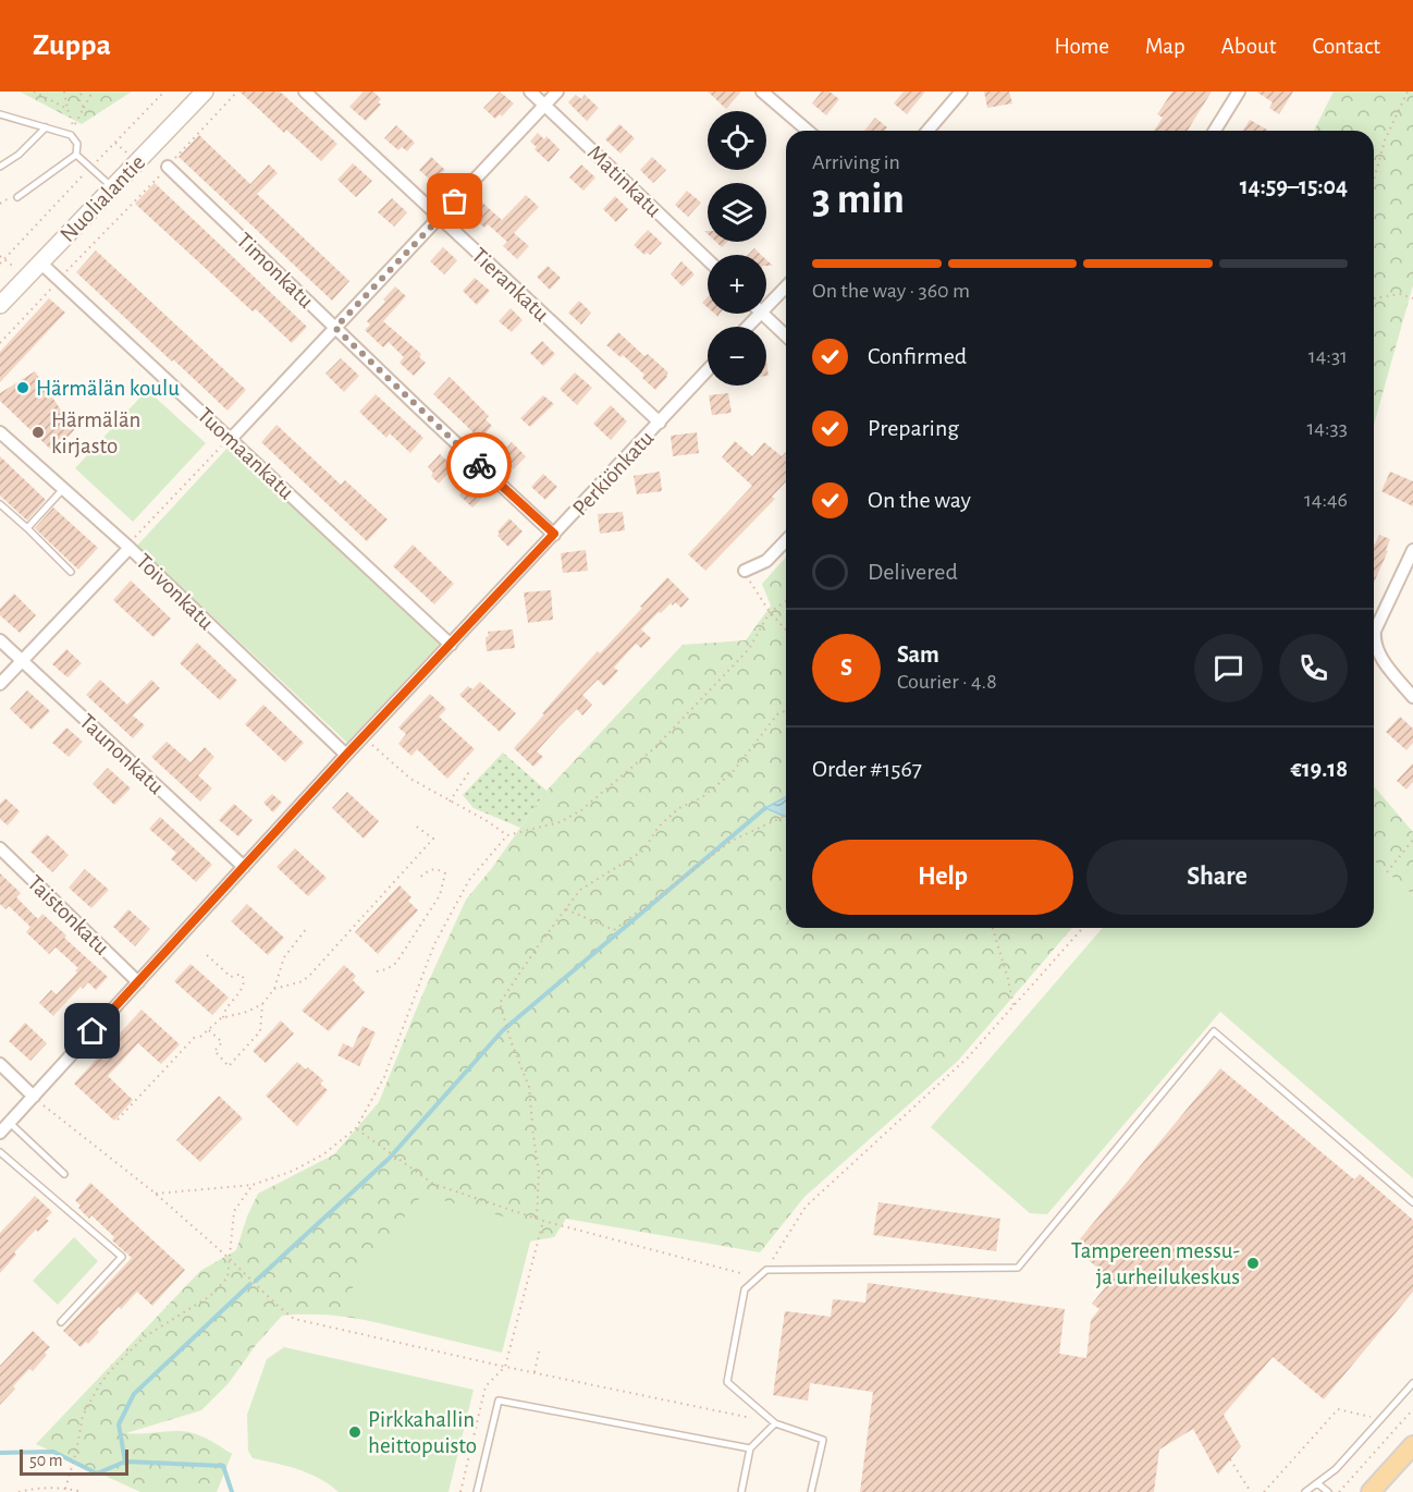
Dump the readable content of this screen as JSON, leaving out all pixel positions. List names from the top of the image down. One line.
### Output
{"streets":{"street":["Matinkatu","Nuolialantie","Timonkatu","Tierankatu","Tuomaankatu","Perkiönkatu","Toivonkatu","Taunonkatu","Taistonkatu"]},"crossings":[["Nuolialantie","Tuomaankatu"],["Timonkatu","Perkiönkatu"],["Tierankatu","Perkiönkatu"],["Tuomaankatu","Perkiönkatu"],["Perkiönkatu","Toivonkatu"],["Perkiönkatu","Taunonkatu"],["Perkiönkatu","Taistonkatu"]],"places":["Härmälän koulu","Härmälän kirjasto","Tampereen messu- ja urheilukeskus","Pirkkahallin heittopuisto"],"scale_bar":"50 m","page":{"header":"Zuppa","nav":["Home","Map","About","Contact"],"map_buttons":["+","−"],"heading":["3 min","Arriving in","14:59–15:04"],"panel":["Sam","Courier · 4.8","Order #1567","€19.18"],"bar":"On the way · 360 m","list":[["Confirmed","14:31"],["Preparing","14:33"],["On the way","14:46"],"Delivered"],"round":"S","buttons":["Help","Share"],"scale":"50 m"}}
